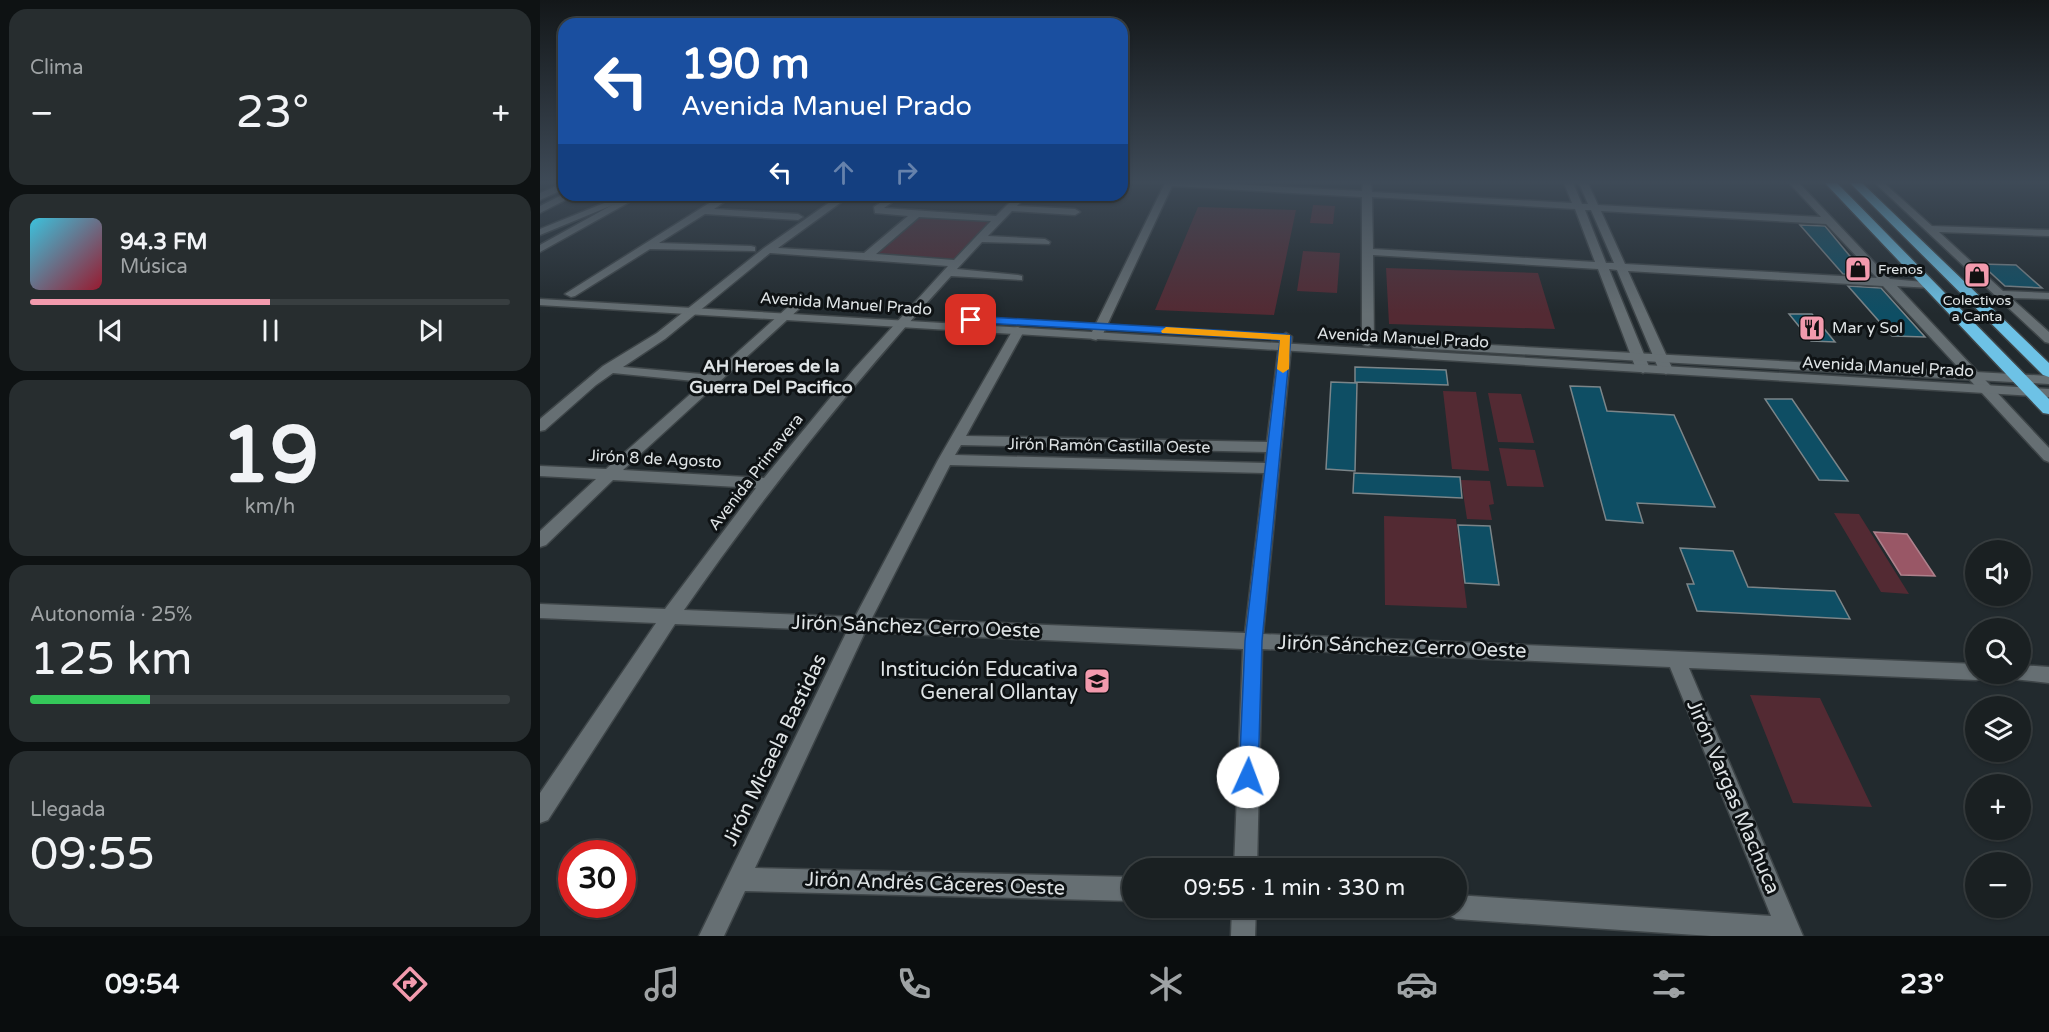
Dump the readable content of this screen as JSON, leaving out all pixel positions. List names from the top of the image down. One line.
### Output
{"streets":{"street":["Avenida Manuel Prado","Jirón Ramón Castilla Oeste","Jirón 8 de Agosto","Avenida Primavera","Jirón Sánchez Cerro Oeste","Jirón Micaela Bastidas","Jirón Vargas Machuca","Jirón Andrés Cáceres Oeste"]},"crossings":[["Avenida Manuel Prado","Avenida Primavera"],["Avenida Manuel Prado","Jirón Micaela Bastidas"],["Jirón Ramón Castilla Oeste","Jirón Micaela Bastidas"],["Jirón 8 de Agosto","Avenida Primavera"],["Avenida Primavera","Jirón Sánchez Cerro Oeste"],["Jirón Sánchez Cerro Oeste","Jirón Micaela Bastidas"],["Jirón Sánchez Cerro Oeste","Jirón Vargas Machuca"],["Jirón Micaela Bastidas","Jirón Andrés Cáceres Oeste"]],"districts":["AH Heroes de la Guerra Del Pacifico"],"places":{"shop":["Frenos","Colectivos a Canta"],"restaurant":["Mar y Sol"],"school or university":["Institución Educativa General Ollantay"]},"page":{"tile":["Clima",["19","km/h"],["Autonomía · 25%","125 km"],["Llegada","09:55"]],"turn":["190 m","Avenida Manuel Prado"],"heat":["−","23°","+"],"song":["94.3 FM","Música"],"map_buttons":["+","−"],"limit":"30","trip":"09:55 · 1 min · 330 m","tabs":["09:54","23°"]}}
